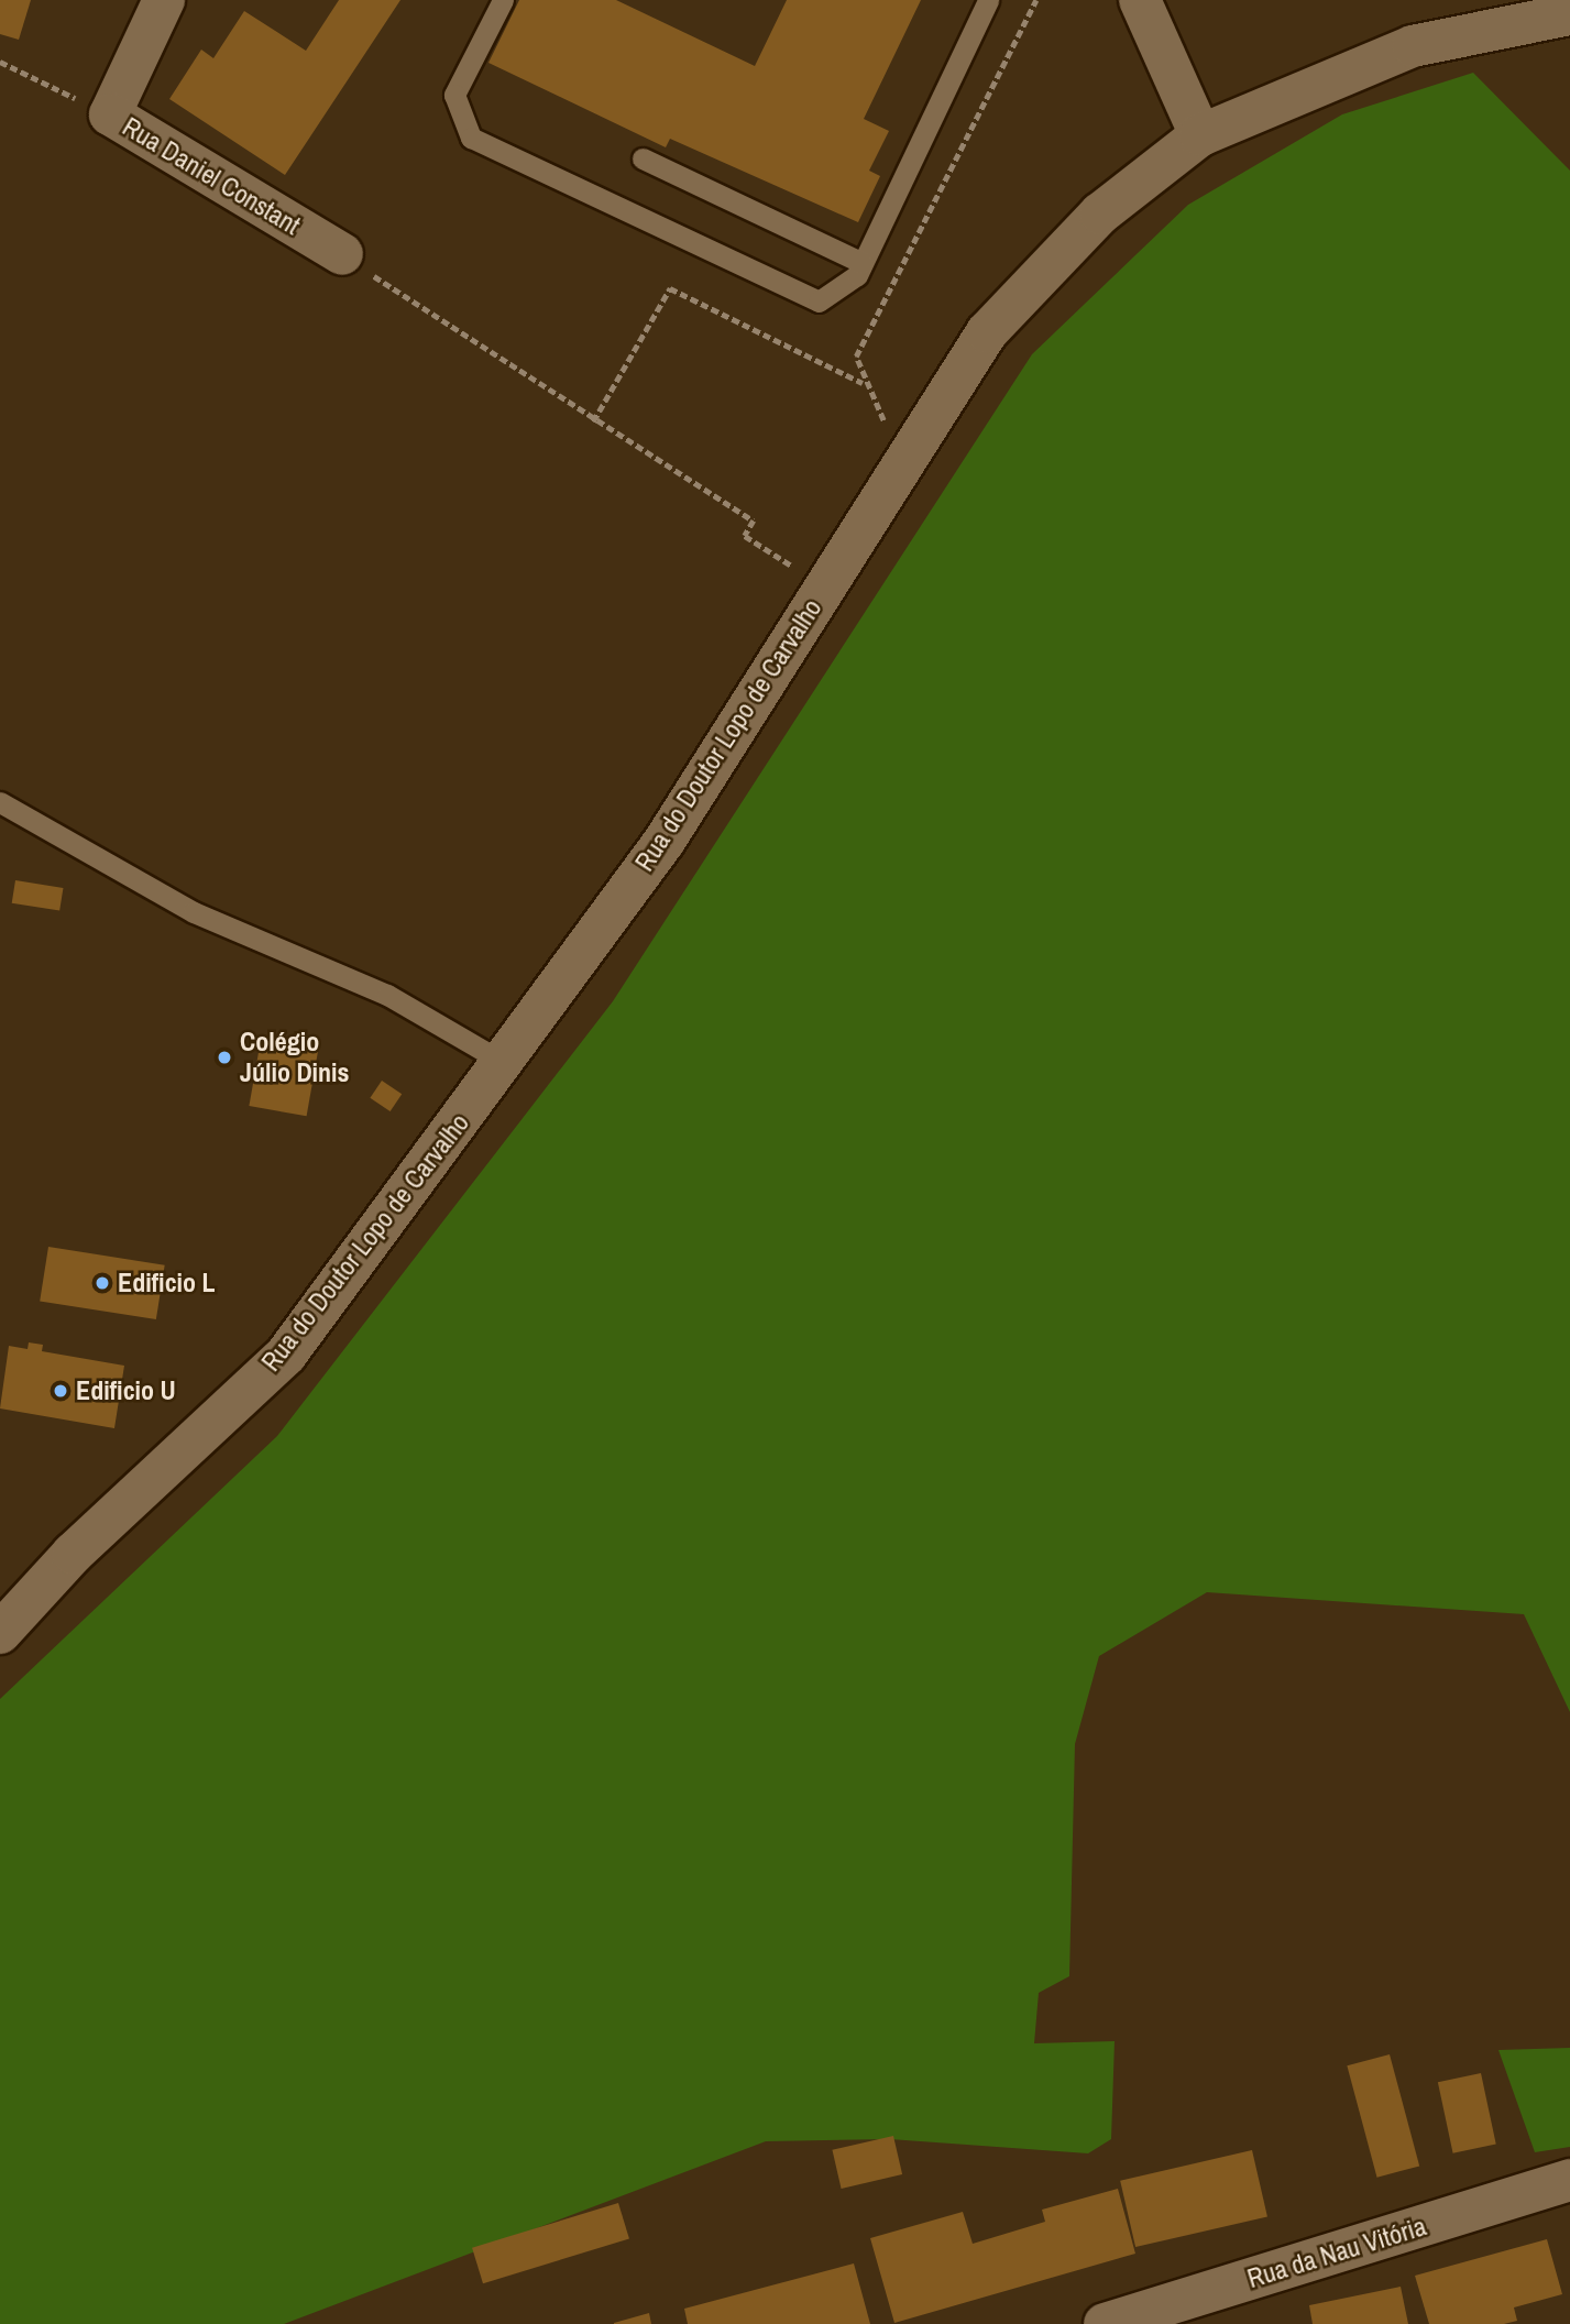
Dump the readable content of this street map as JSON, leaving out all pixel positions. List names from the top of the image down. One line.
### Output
{"streets":{"street":["Rua Daniel Constant","Rua do Doutor Lopo de Carvalho","Rua da Nau Vitória"]},"places":["Colégio Júlio Dinis","Edificio L","Edificio U"]}
